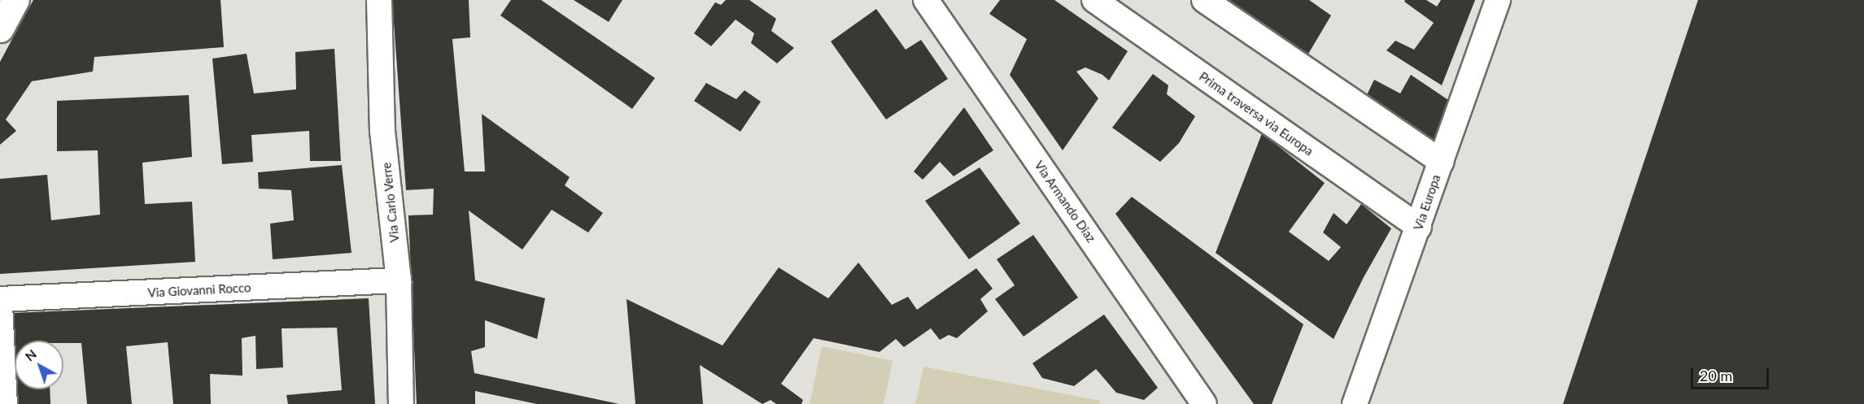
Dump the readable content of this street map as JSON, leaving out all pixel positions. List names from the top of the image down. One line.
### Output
{"streets":{"street":["Prima traversa via Europa","Via Armando Diaz","Via Carlo Verre","Via Europa","Via Giovanni Rocco"]},"crossings":[["Prima traversa via Europa","Via Europa"],["Via Carlo Verre","Via Giovanni Rocco"]],"scale_bar":"20 m","north":"top left"}
